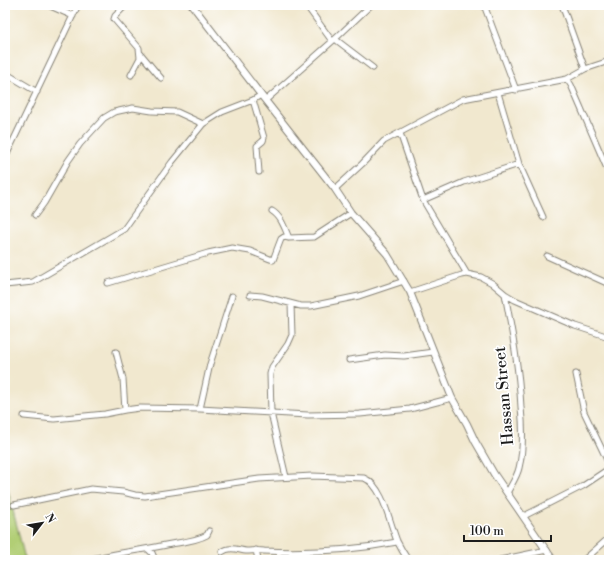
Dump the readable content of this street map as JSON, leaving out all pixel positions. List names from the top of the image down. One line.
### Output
{"streets":{"street":["Hassan Street"]},"scale_bar":"100 m","north":"top right"}
